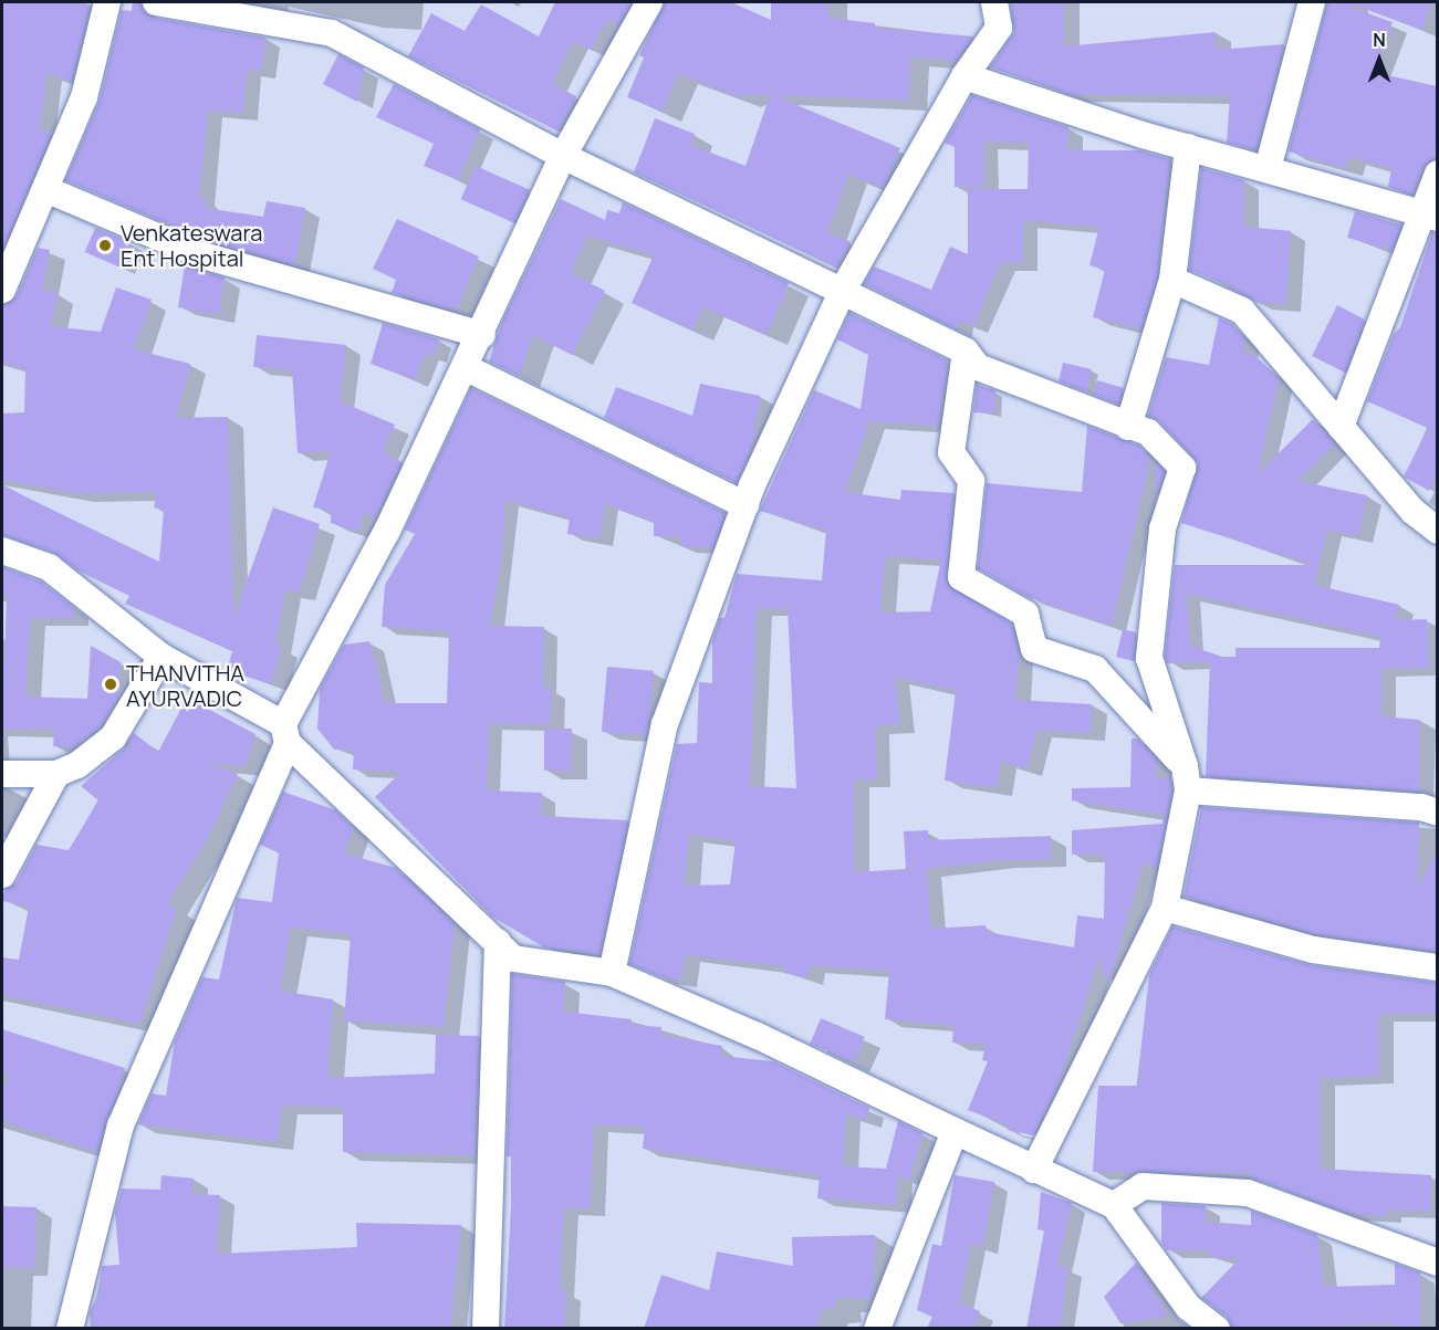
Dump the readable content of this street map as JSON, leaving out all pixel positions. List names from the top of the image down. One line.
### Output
{"places":["Venkateswara Ent Hospital","THANVITHA AYURVADIC"],"north":"top"}
